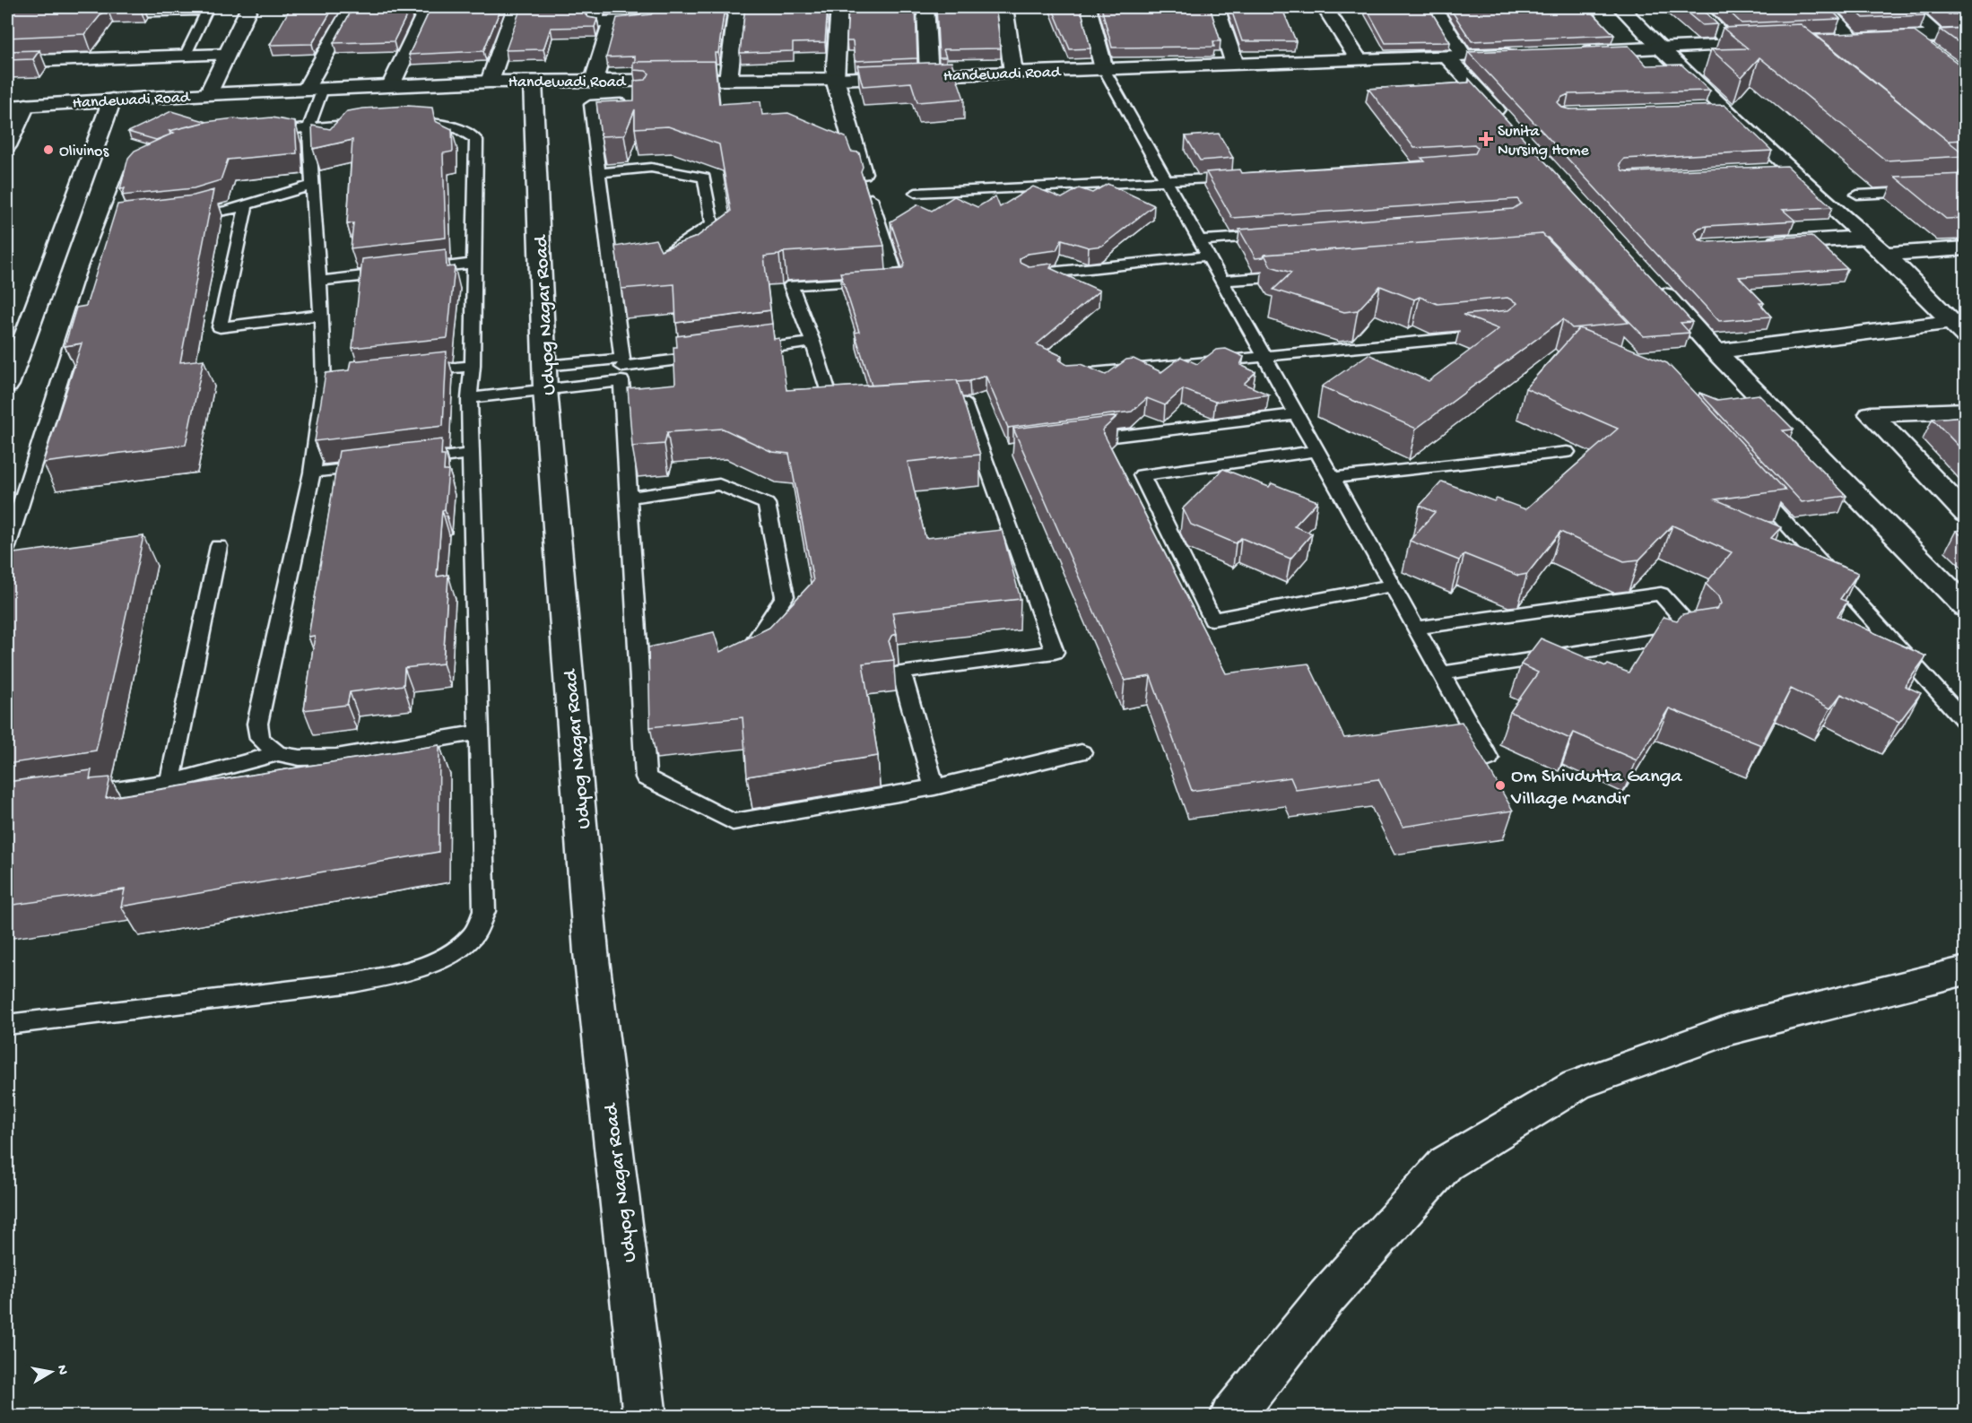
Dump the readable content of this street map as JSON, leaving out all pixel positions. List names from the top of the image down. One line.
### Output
{"streets":{"street":["Handewadi Road","Udyog Nagar Road"]},"crossings":[["Handewadi Road","Udyog Nagar Road"]],"places":{"health":["Sunita Nursing Home"],"other":["Olivinos","Om Shivdutta Ganga Village Mandir"]},"north":"right"}
